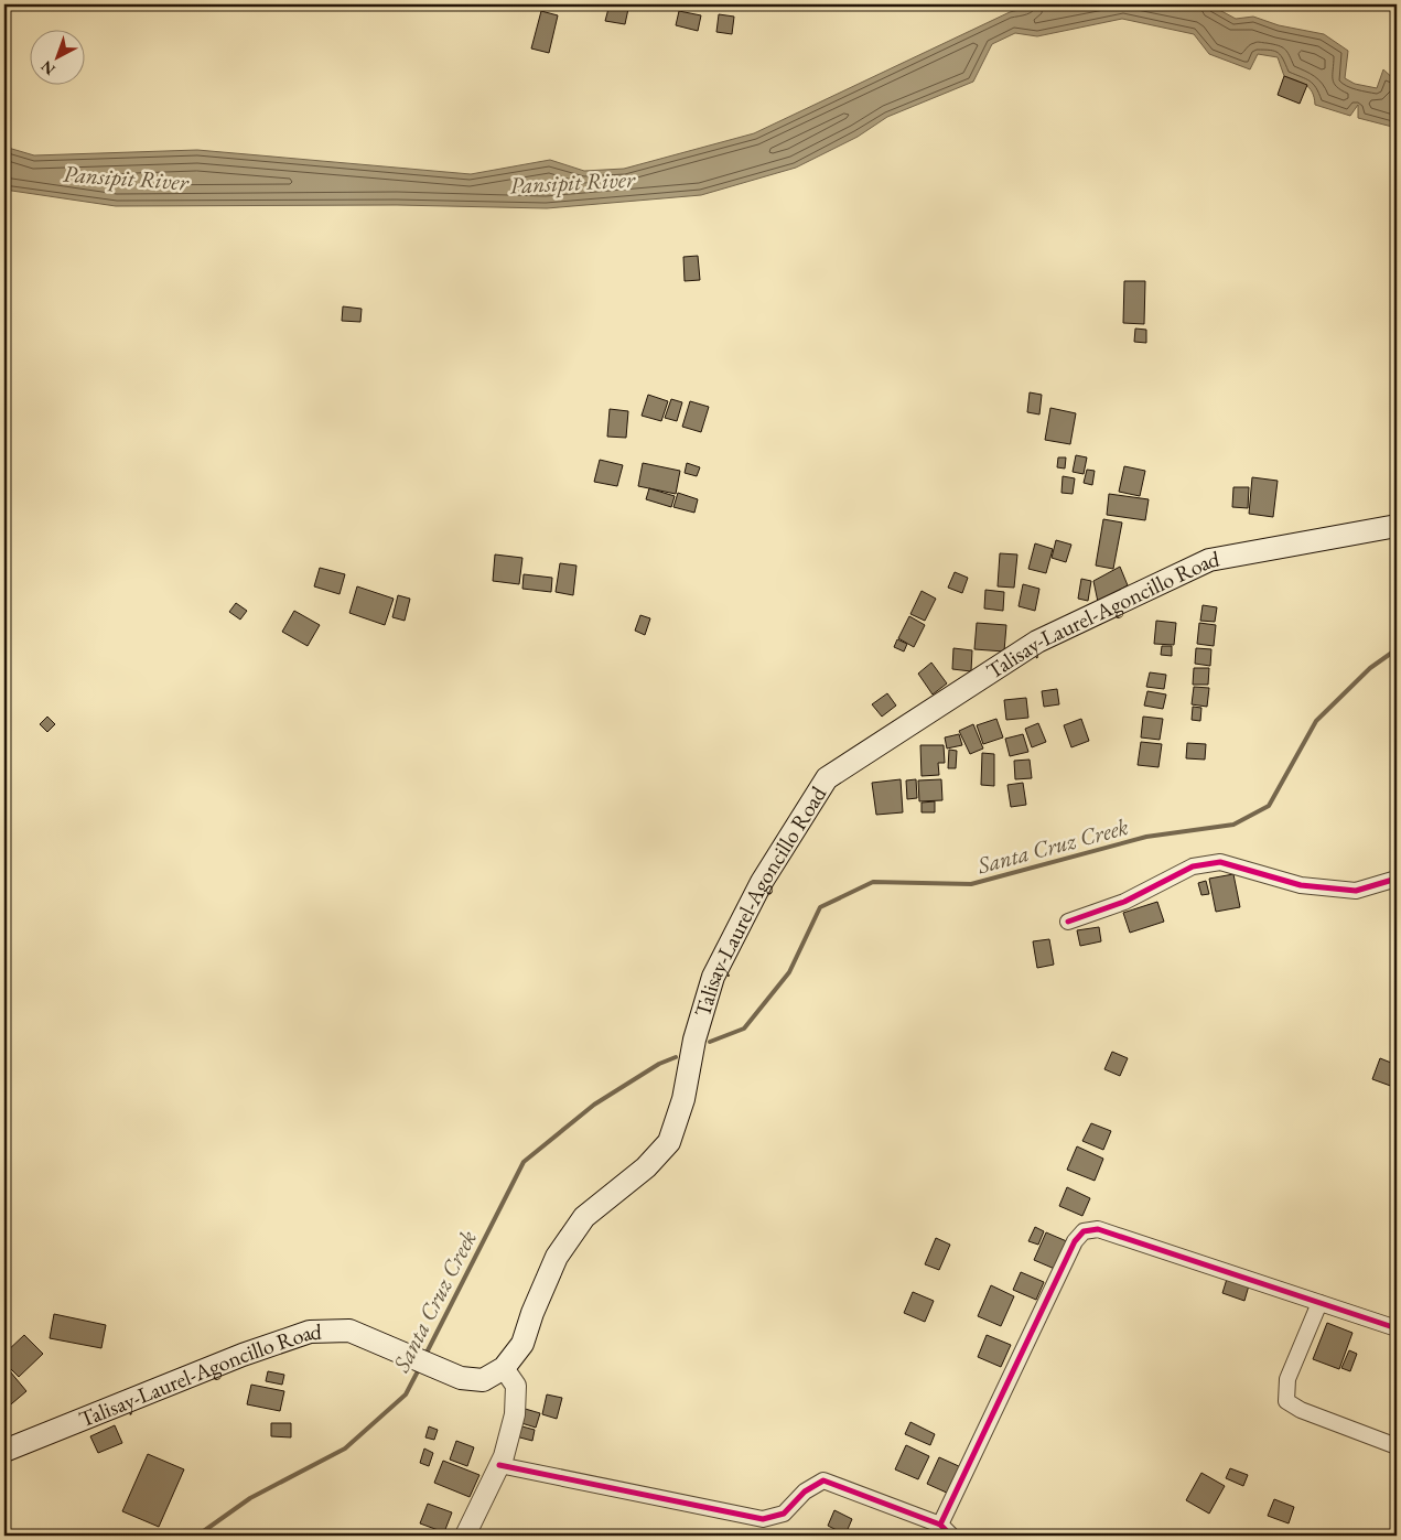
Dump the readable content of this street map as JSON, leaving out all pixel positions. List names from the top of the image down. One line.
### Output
{"streets":{"main road":["Talisay-Laurel-Agoncillo Road"]},"water":["Pansipit River","Santa Cruz Creek"],"north":"bottom left"}
